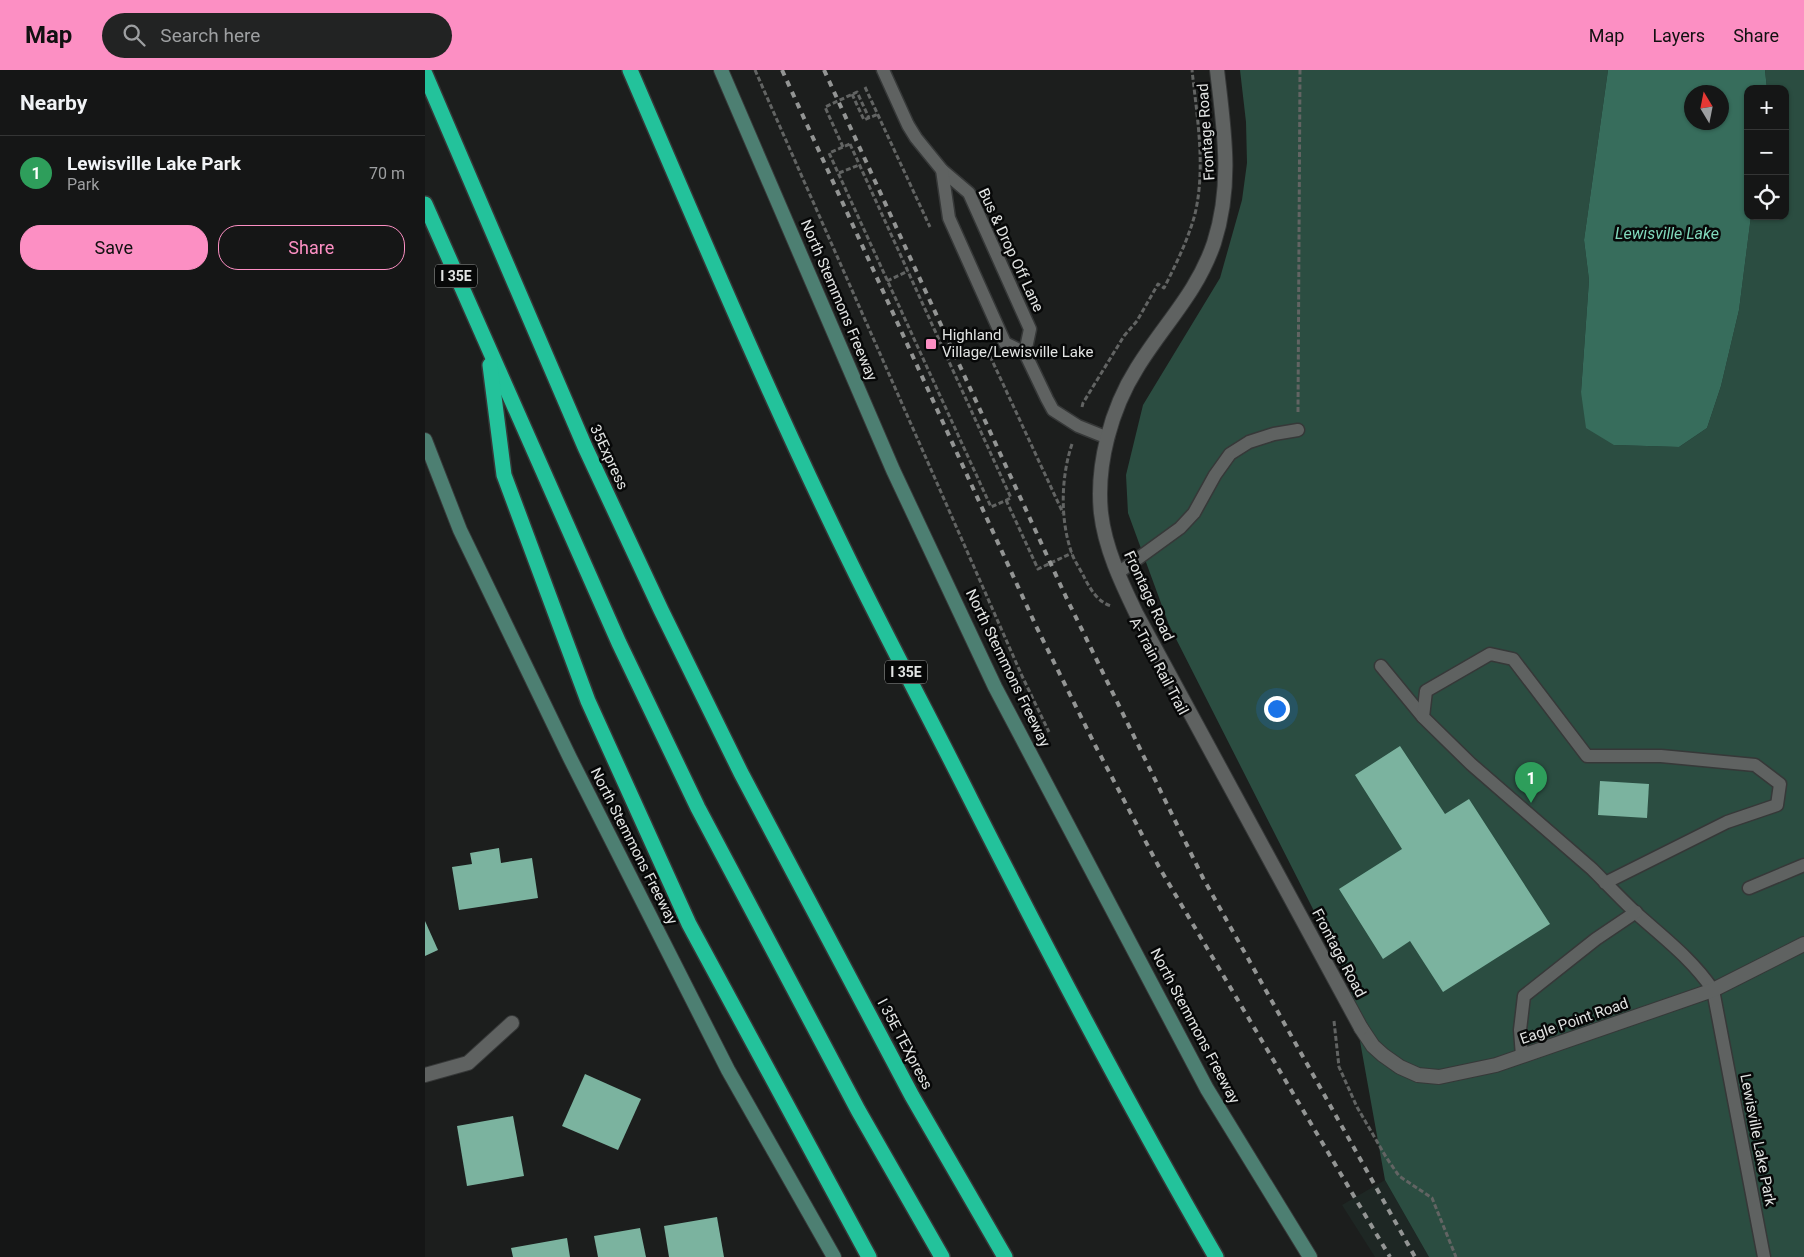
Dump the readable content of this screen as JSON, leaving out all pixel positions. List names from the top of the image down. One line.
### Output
{"streets":{"highway":["I 35E","35Express","I 35E TEXpress"],"main road":["North Stemmons Freeway"],"street":["Frontage Road","Eagle Point Road"],"lane":["Bus & Drop Off Lane","Lewisville Lake Park"],"path":["A-Train Rail Trail"]},"crossings":[["Frontage Road","Eagle Point Road"],["35Express","I 35E TEXpress"],["Eagle Point Road","Lewisville Lake Park"]],"water":["Lewisville Lake"],"places":{"transit":["Highland Village/Lewisville Lake"]},"north":"top","page":{"header":"Map","search":"Search here","nav":["Map","Layers","Share"],"heading":"Nearby","map_buttons":["+","−"],"list":[{"mark":"1","name":"Lewisville Lake Park","note":"Park","value":"70 m"}],"buttons":["Save","Share"],"pins":"1"}}
